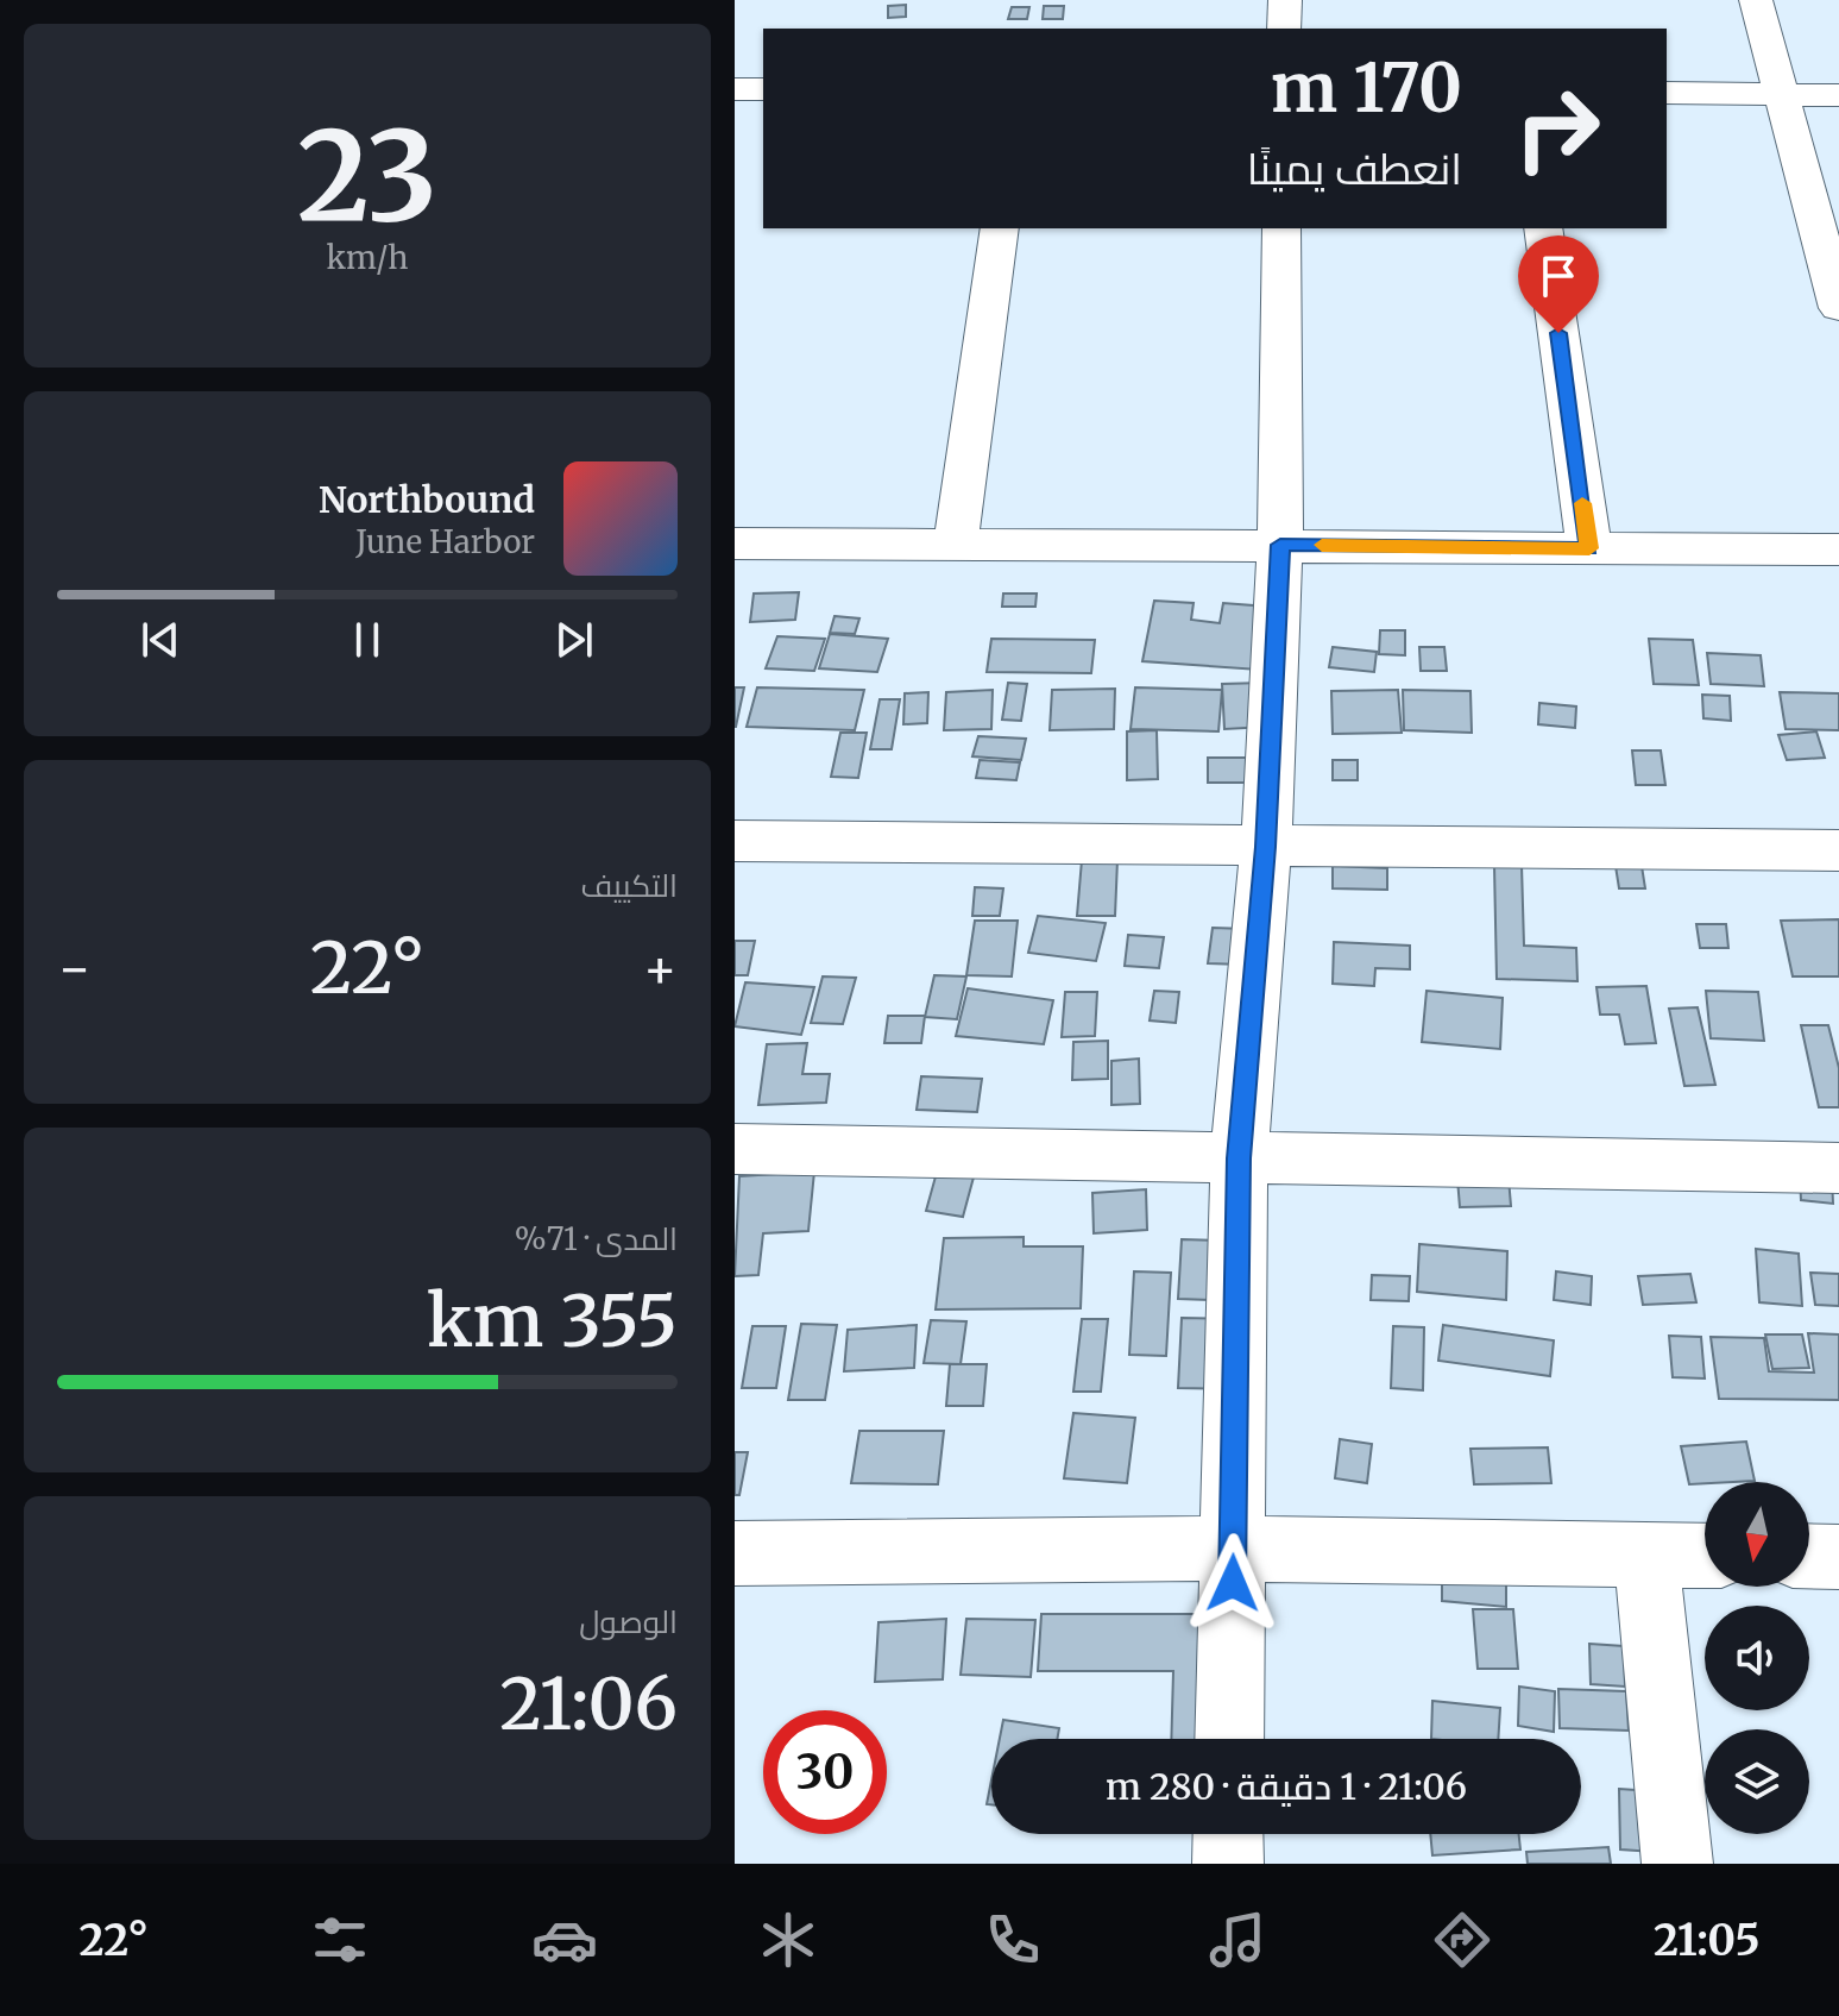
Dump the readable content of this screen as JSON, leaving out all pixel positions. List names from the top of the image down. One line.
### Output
{"north":"bottom","page":{"tile":[["23","km/h"],"التكييف",["المدى · 71%","355 km"],["الوصول","21:06"]],"turn":["170 m","انعطف يمينًا"],"song":["Northbound","June Harbor"],"heat":["−","22°","+"],"limit":"30","trip":"21:06 · 1 دقيقة · 280 m","tabs":["21:05","22°"]}}
